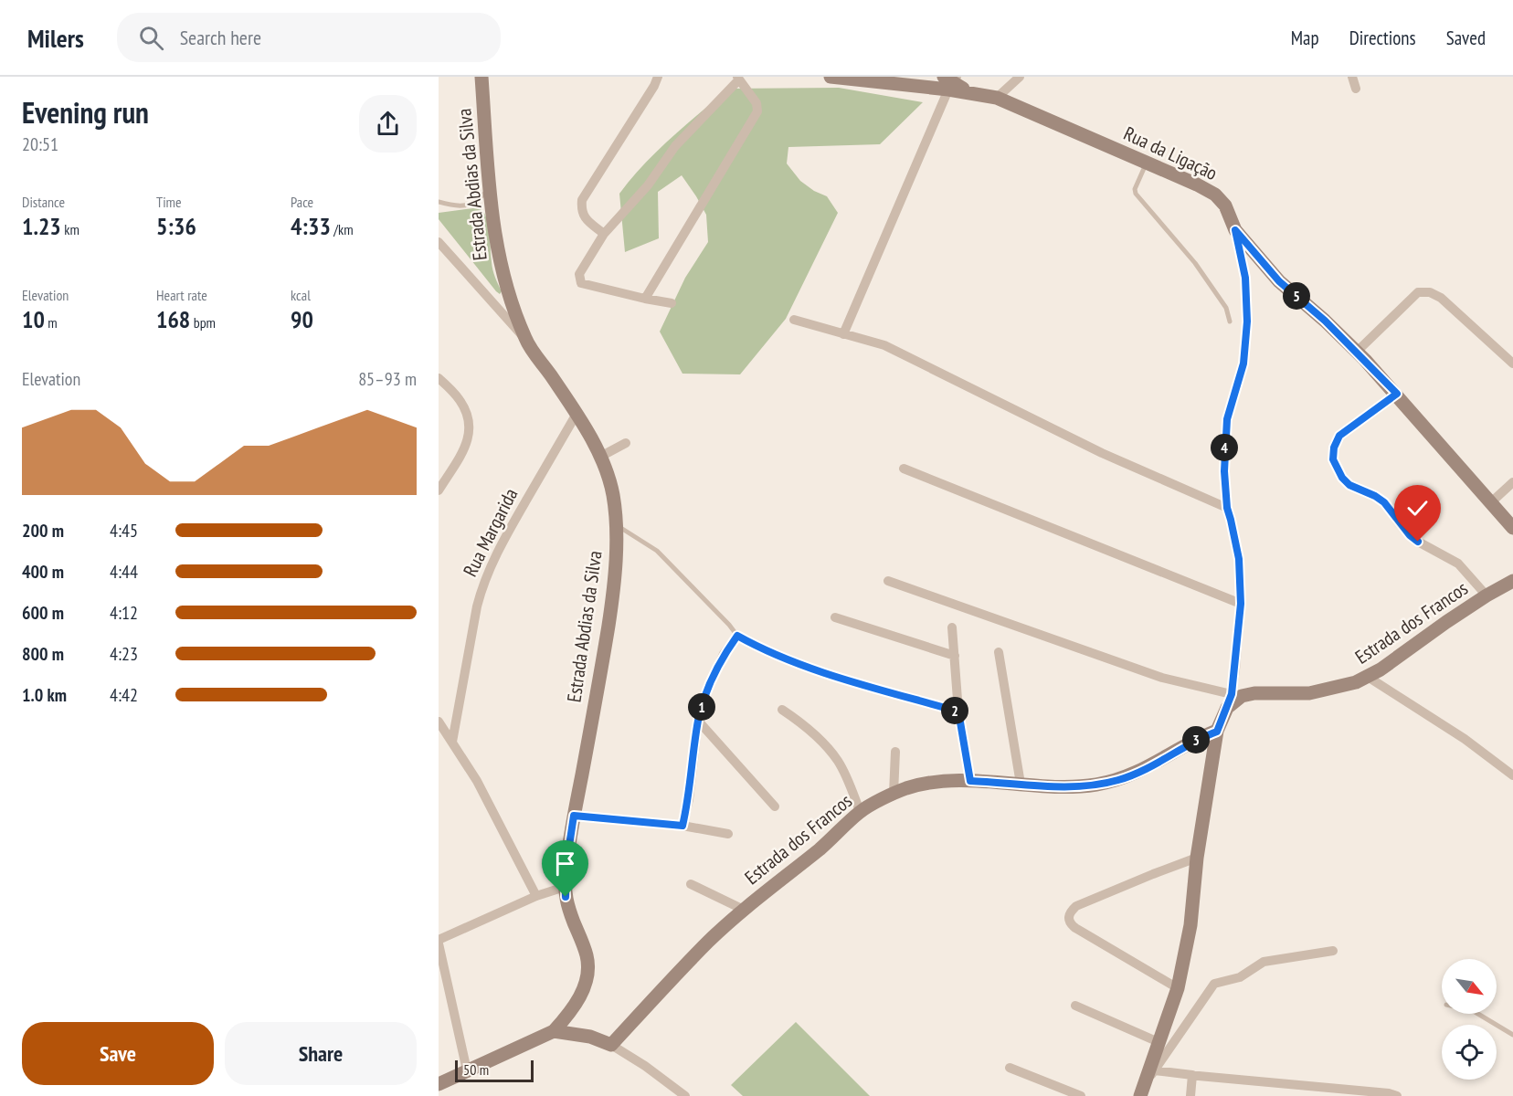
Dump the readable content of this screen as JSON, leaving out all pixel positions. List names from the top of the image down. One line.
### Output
{"streets":{"street":["Rua da Ligação","Estrada Abdias da Silva","Rua Margarida","Estrada dos Francos"]},"crossings":[["Estrada Abdias da Silva","Rua Margarida"]],"scale_bar":"50 m","north":"bottom right","page":{"header":"Milers","search":"Search here","nav":["Map","Directions","Saved"],"heading":["Evening run","20:51"],"stats":[["Distance","1.23 km"],["Time","5:36"],["Pace","4:33 /km"],["Elevation","10 m"],["Heart rate","168 bpm"],["kcal","90"]],"pins":["5","4","1","2","3"],"chart":["Elevation","85–93 m"],"list":[{"name":"200 m","note":"4:45"},{"name":"400 m","note":"4:44"},{"name":"600 m","note":"4:12"},{"name":"800 m","note":"4:23"},{"name":"1.0 km","note":"4:42"}],"buttons":["Save","Share"],"scale":"50 m"}}
